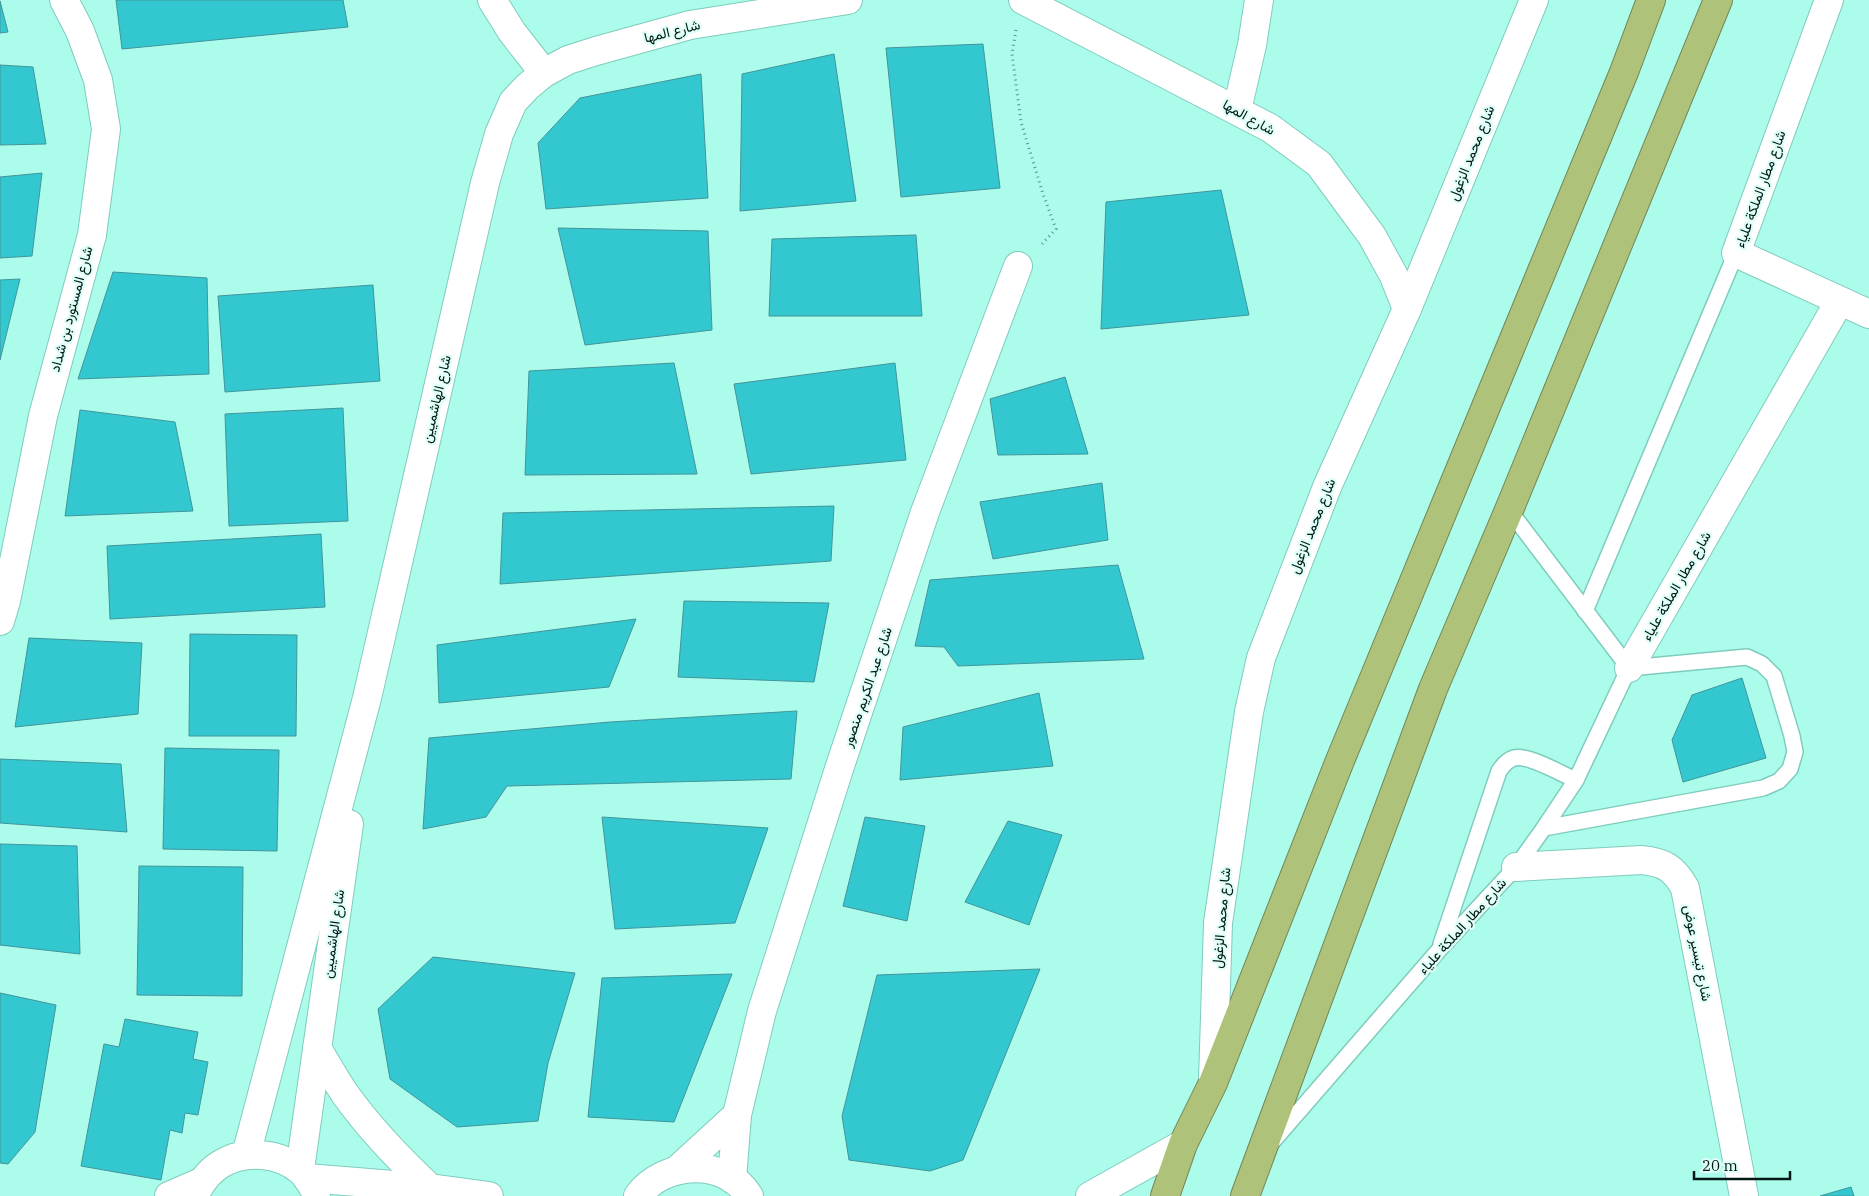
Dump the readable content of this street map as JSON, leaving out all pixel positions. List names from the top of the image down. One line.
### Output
{"streets":{"highway":["شارع مطار الملكة علياء"],"street":["شارع المها","شارع محمد الزغول","شارع المستورد بن شداد","شارع الهاشميين","شارع عبد الكريم منصور","شارع تيسير عوض"]},"crossings":[["شارع المها","شارع محمد الزغول"],["شارع المها","شارع الهاشميين"],["شارع مطار الملكة علياء","شارع تيسير عوض"]],"scale_bar":"20 m"}
